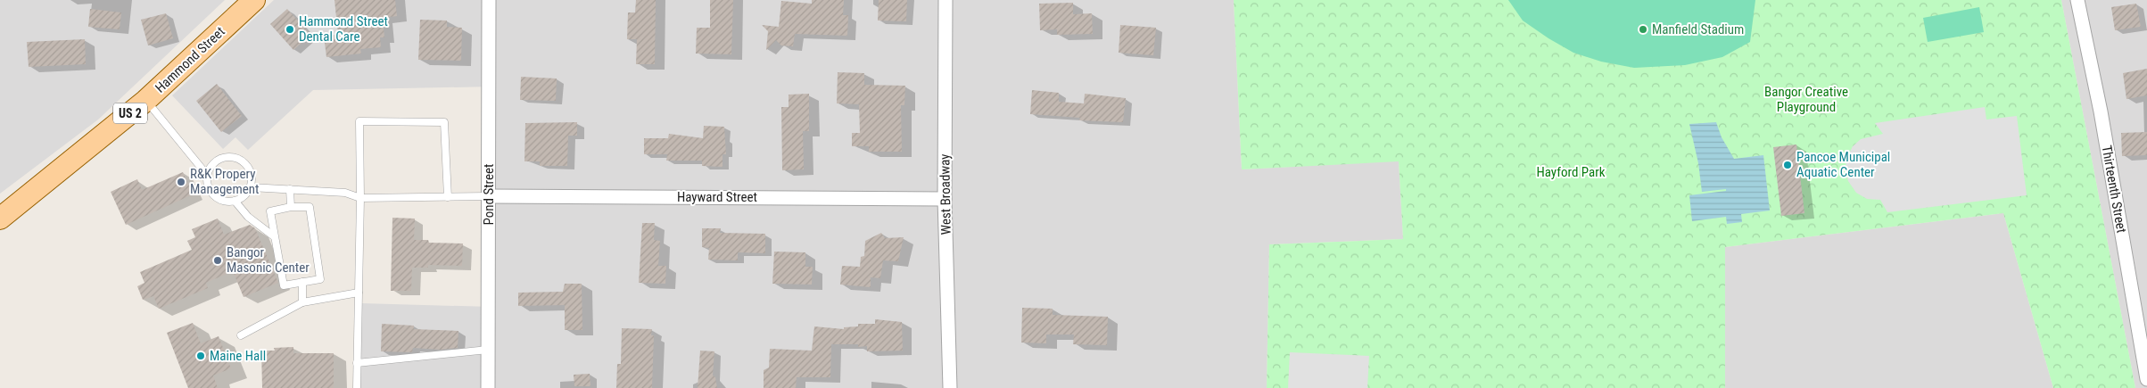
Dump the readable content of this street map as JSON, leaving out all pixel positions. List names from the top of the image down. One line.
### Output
{"streets":{"main road":["Hammond Street","US 2"],"street":["Thirteenth Street","Pond Street","West Broadway","Hayward Street"]},"crossings":[["Pond Street","Hayward Street"],["West Broadway","Hayward Street"]],"parks":["Bangor Creative Playground","Hayford Park"],"places":["Hammond Street Dental Care","Manfield Stadium","Pancoe Municipal Aquatic Center","R&K Propery Management","Bangor Masonic Center","Maine Hall"]}
